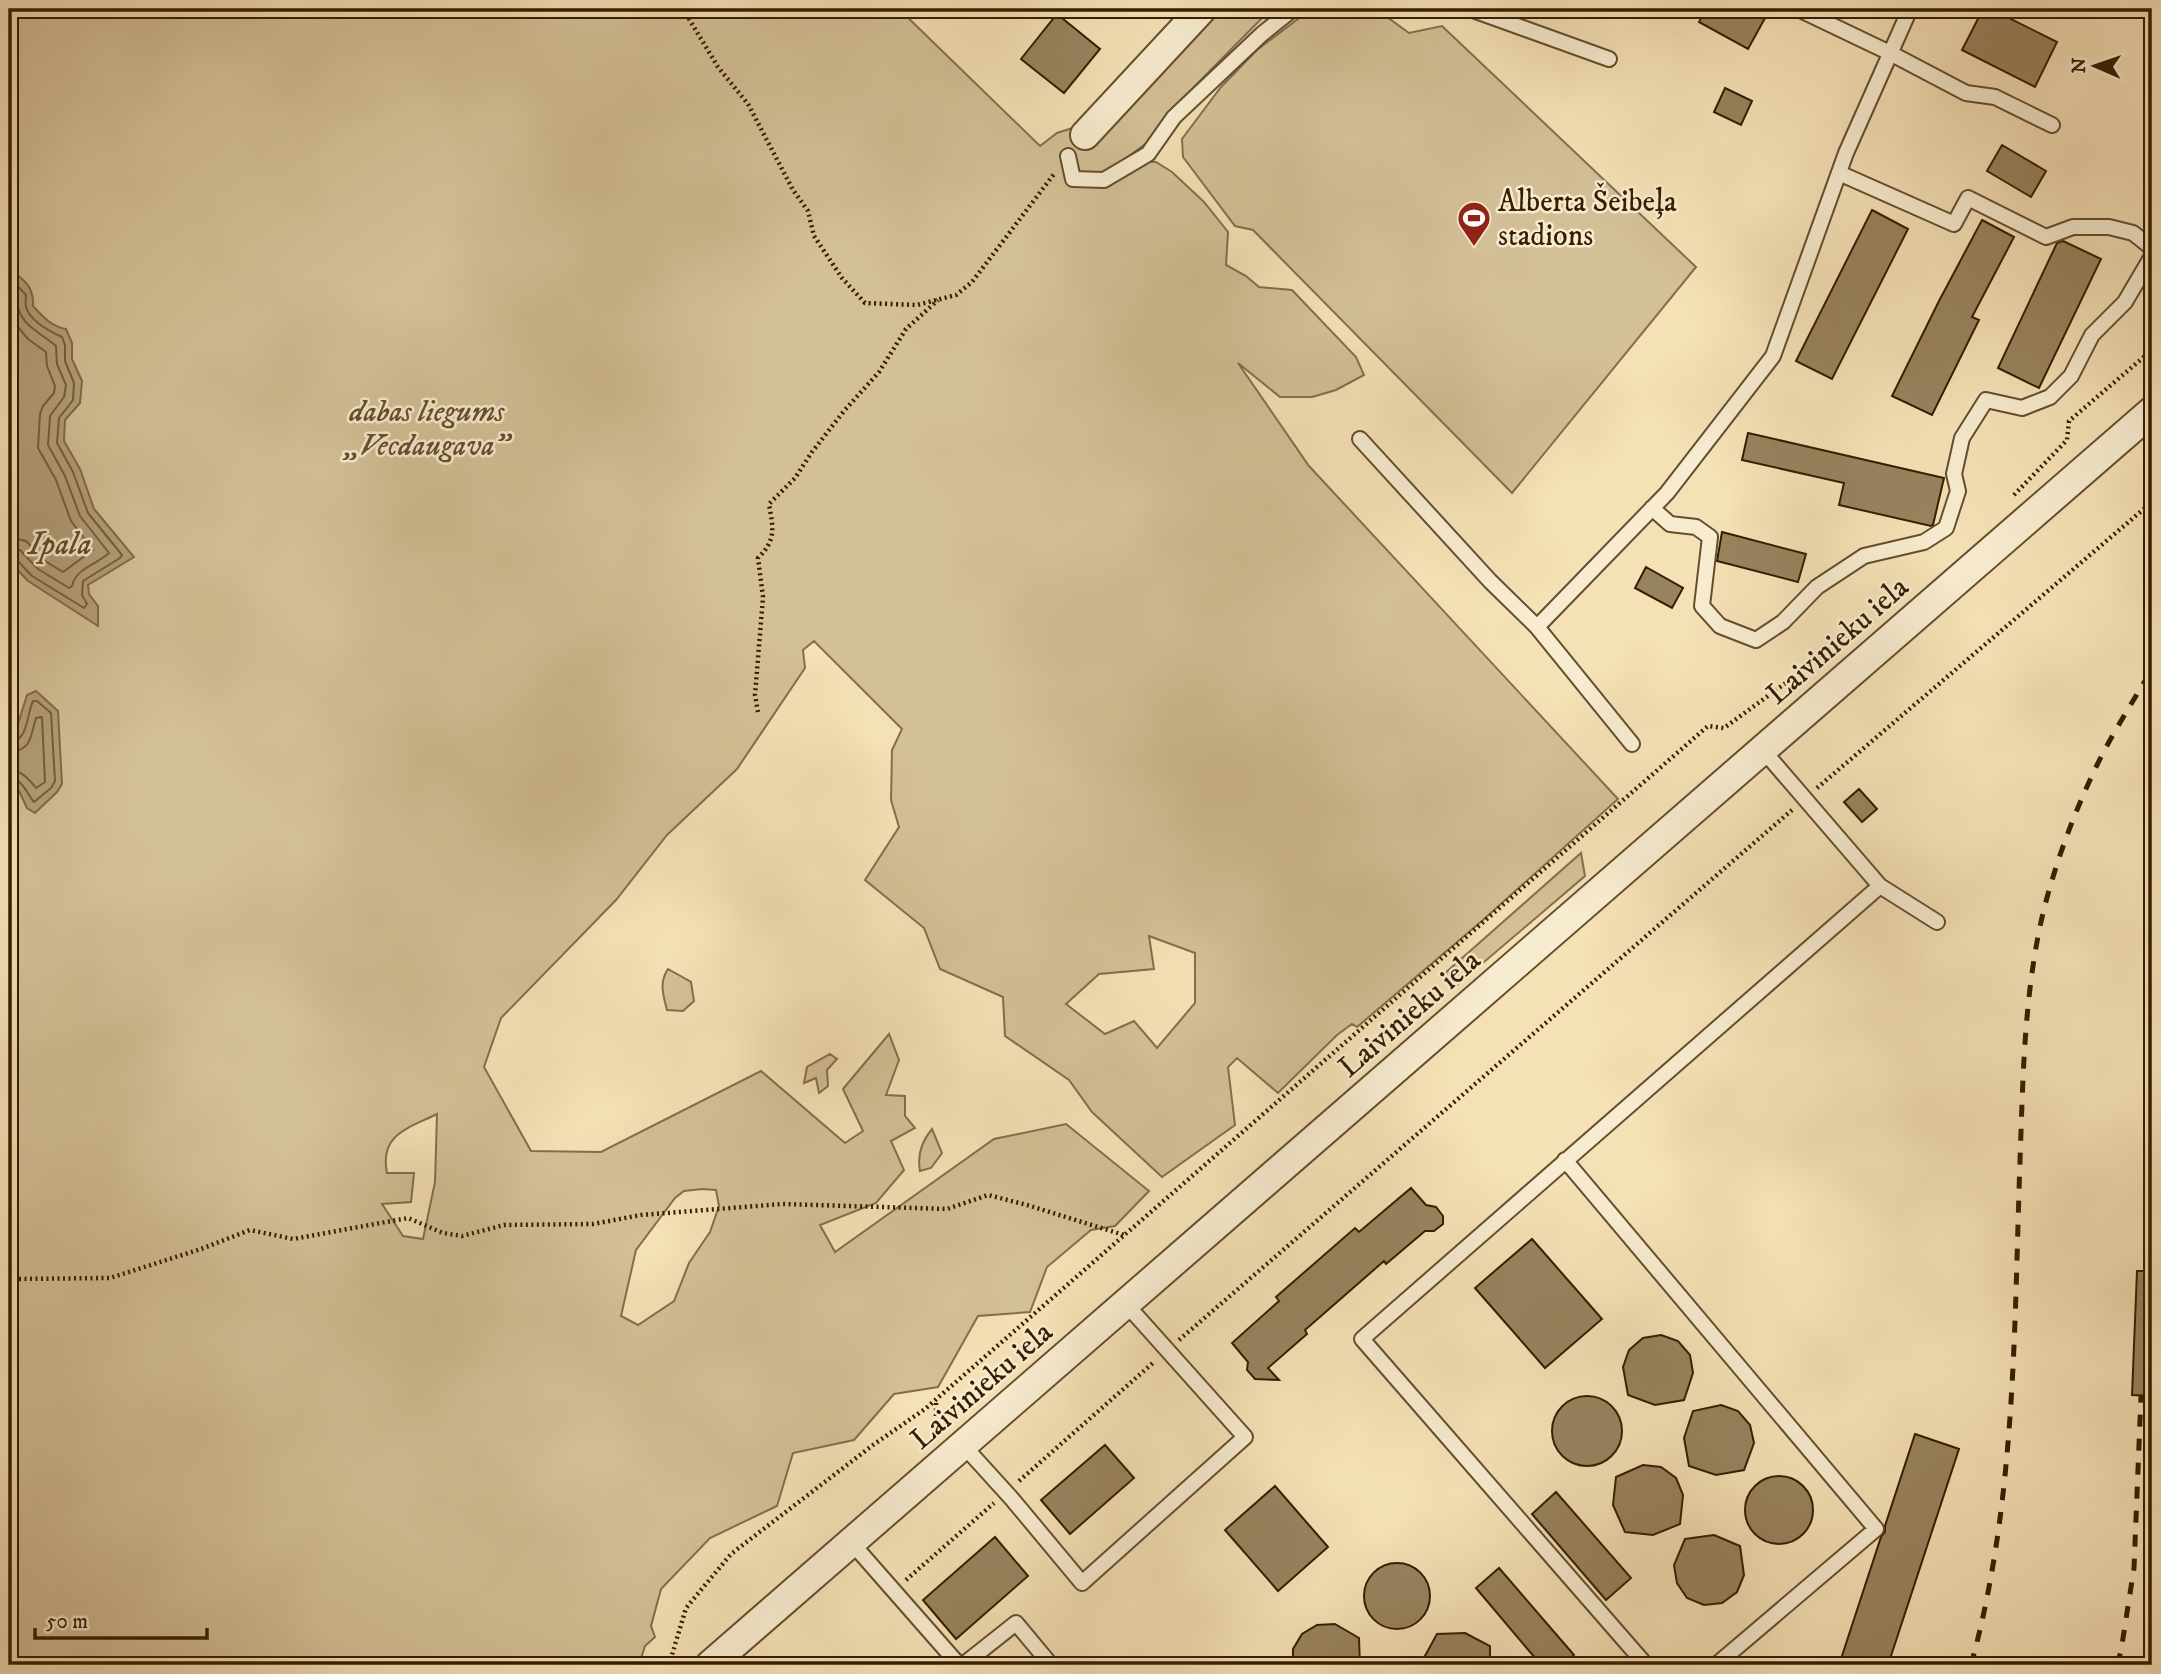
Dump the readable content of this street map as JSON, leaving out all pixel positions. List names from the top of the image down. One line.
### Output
{"streets":{"street":["Laivinieku iela"]},"water":["Ipala"],"parks":["dabas liegums „Vecdaugava”"],"places":{"sports":["Alberta Šeibeļa stadions"]},"scale_bar":"50 m","north":"left"}
